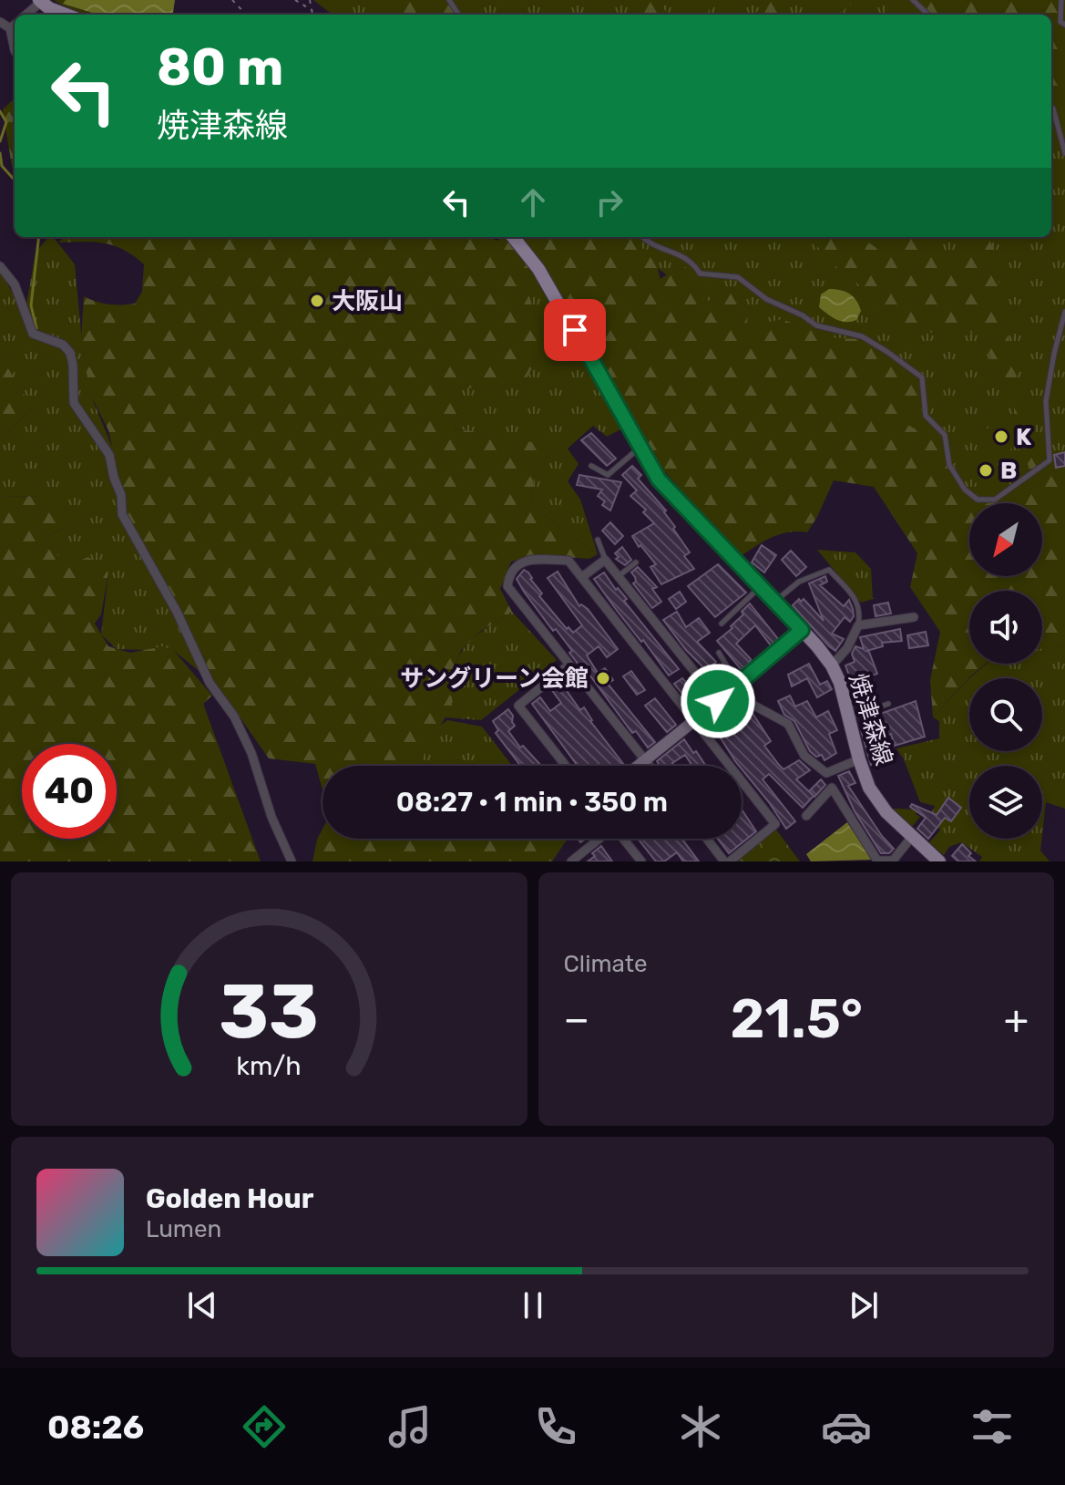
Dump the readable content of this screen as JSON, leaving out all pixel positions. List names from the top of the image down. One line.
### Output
{"streets":{"main road":["焼津森線"]},"places":["大阪山","K","B","サングリーン会館"],"north":"bottom left","page":{"turn":["80 m","焼津森線"],"limit":"40","trip":"08:27 · 1 min · 350 m","tile":"Climate","heat":["−","21.5°","+"],"song":["Golden Hour","Lumen"],"tabs":"08:26","gauge":["33","km/h"]}}
